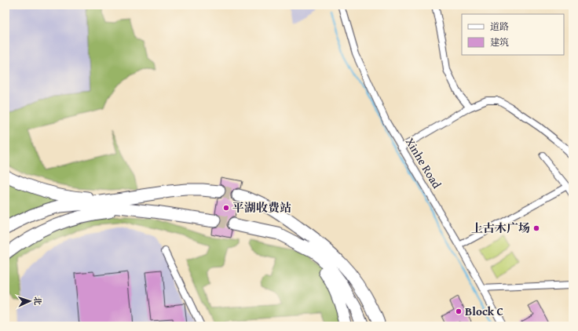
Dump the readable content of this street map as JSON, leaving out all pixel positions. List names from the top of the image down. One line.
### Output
{"streets":{"street":["Xinhe Road"]},"places":["平湖收费站","上古木广场","Block C"],"legend":["道路","建筑"],"north":"right"}
